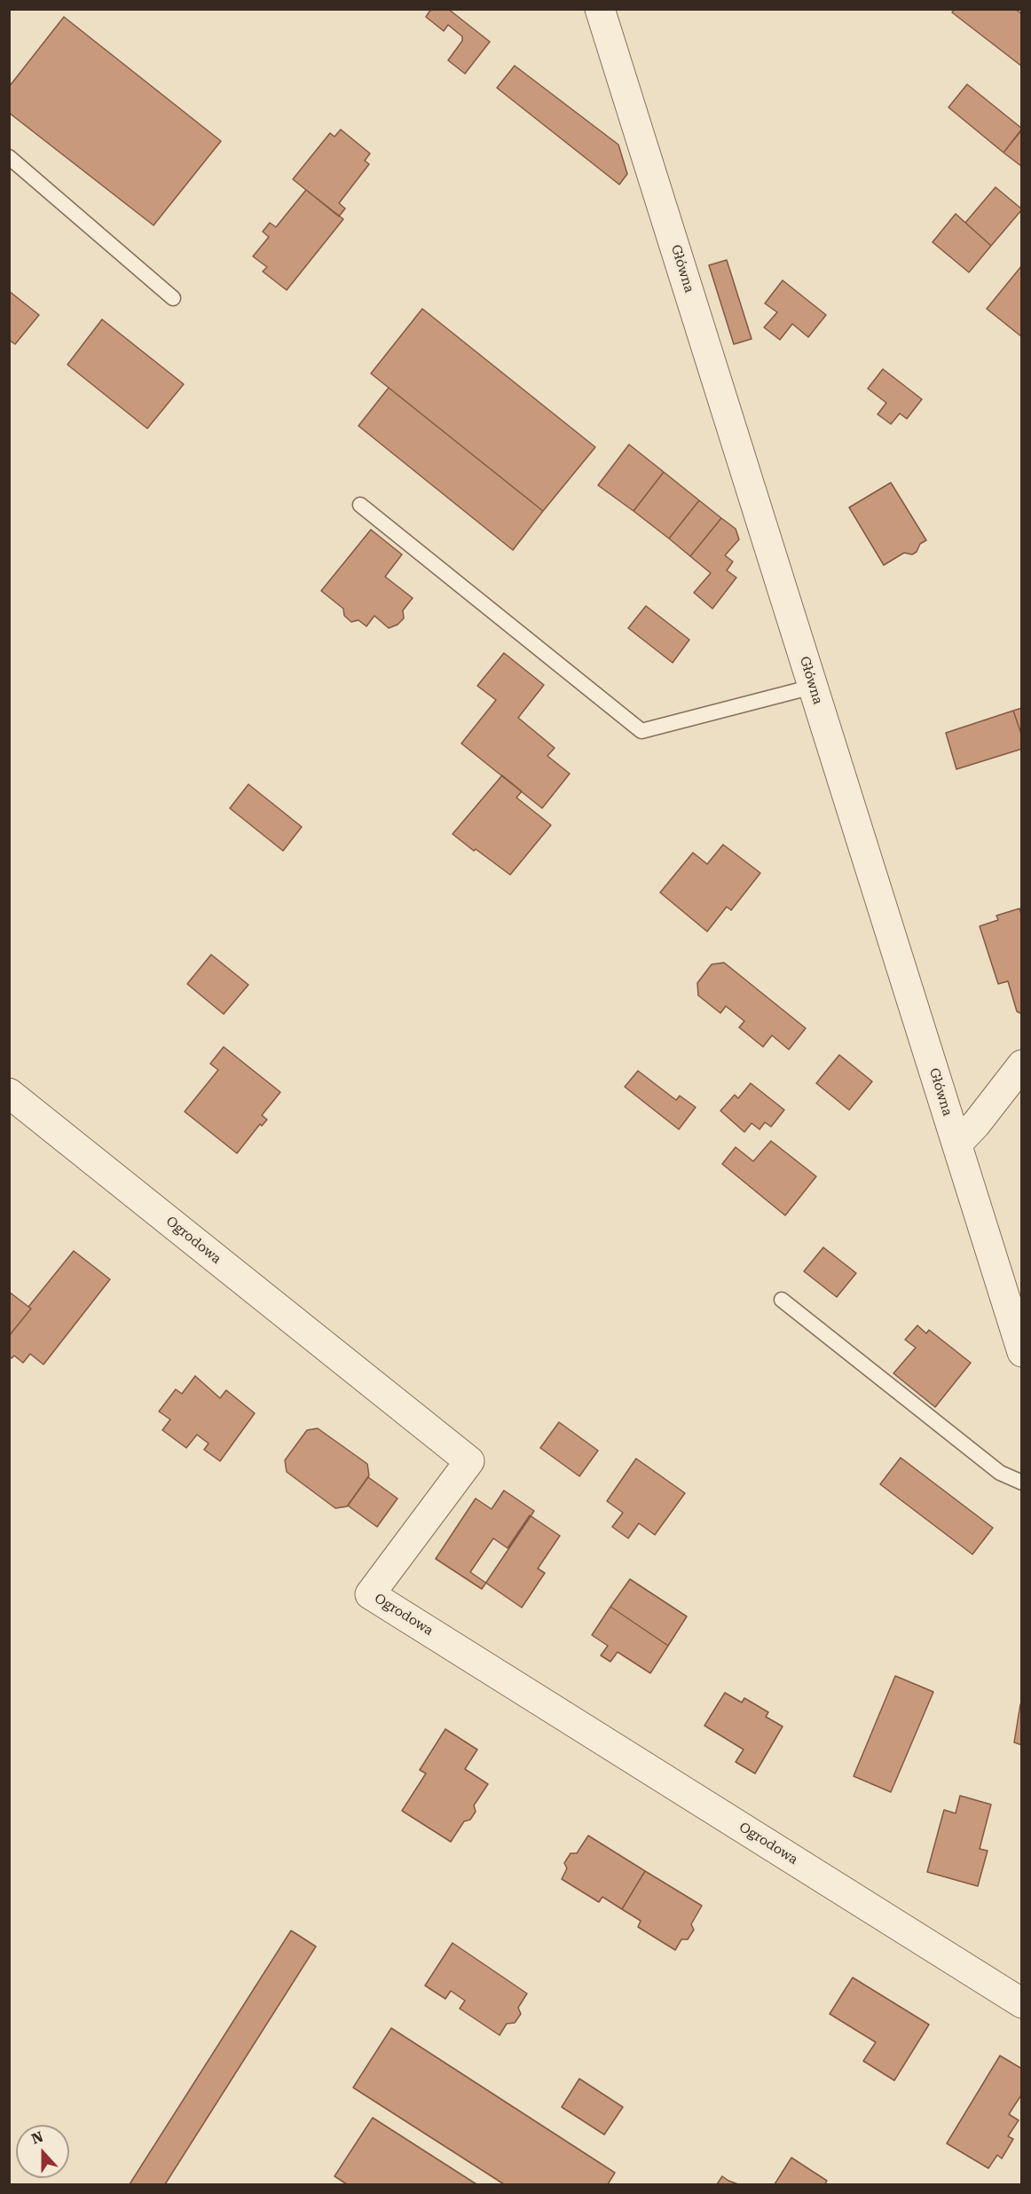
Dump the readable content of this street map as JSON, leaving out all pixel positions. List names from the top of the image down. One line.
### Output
{"streets":{"street":["Główna","Ogrodowa"]},"north":"top"}
